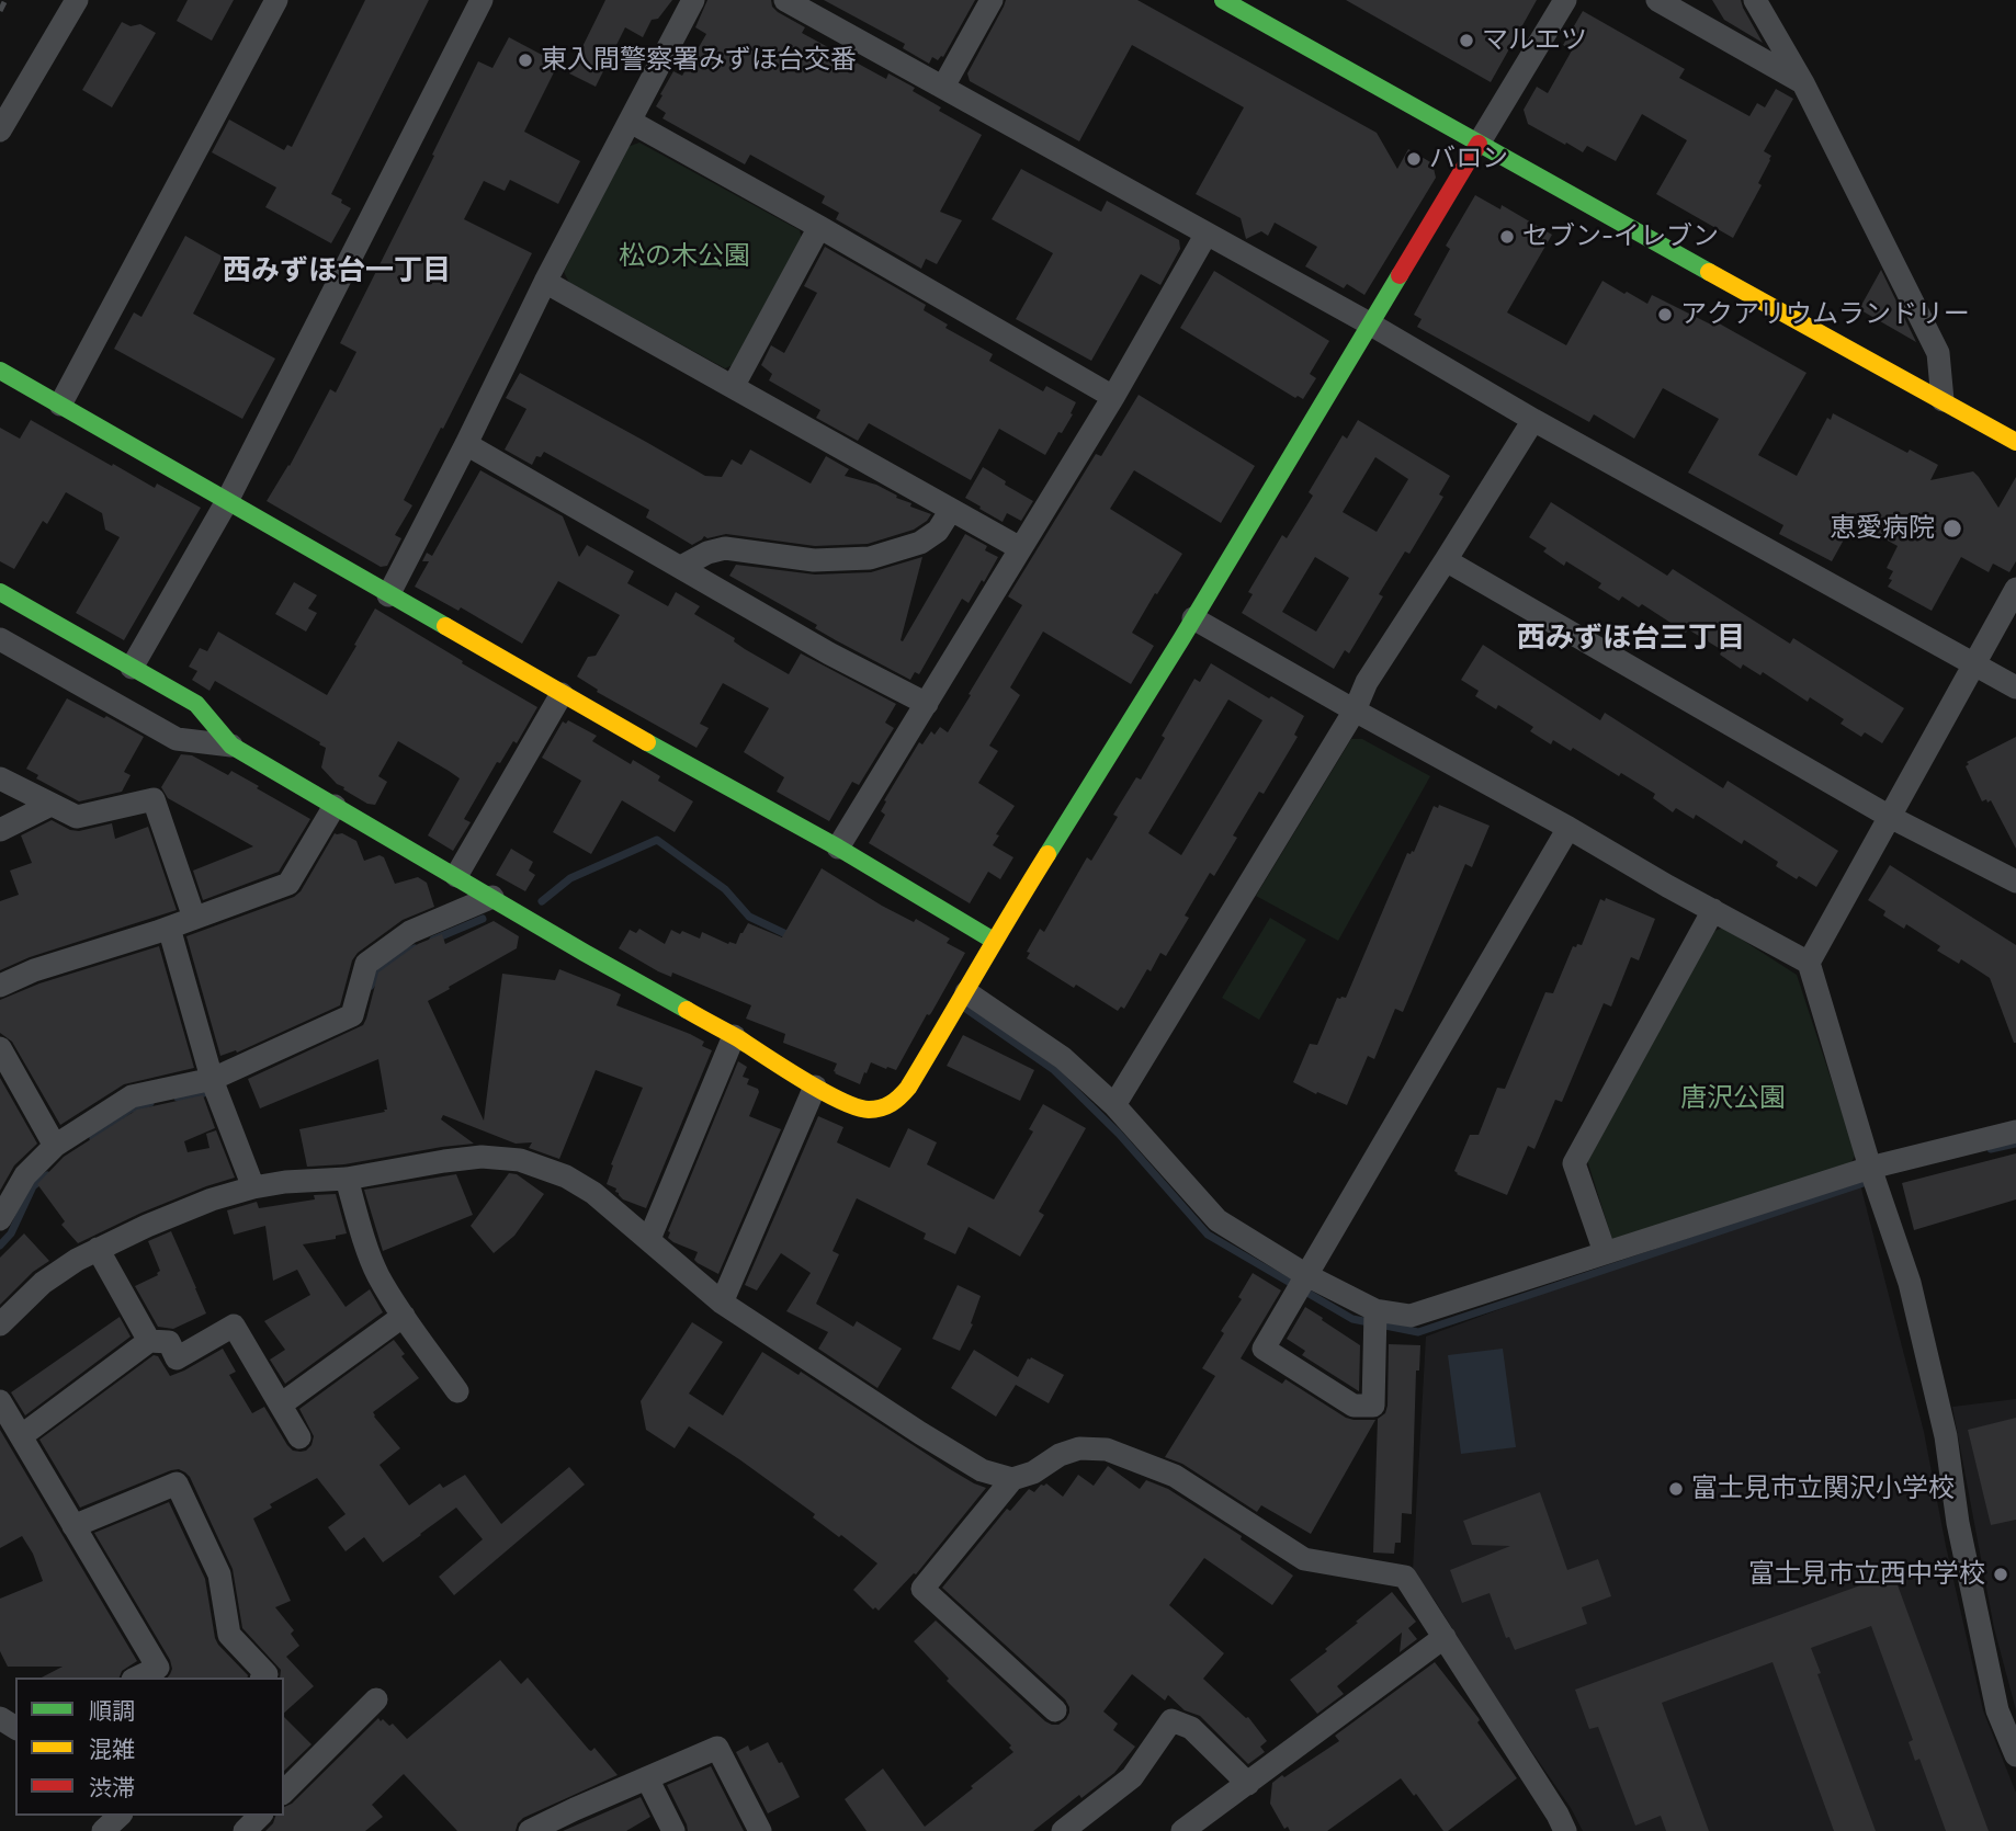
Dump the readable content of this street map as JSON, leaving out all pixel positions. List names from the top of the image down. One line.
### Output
{"districts":["西みずほ台一丁目","西みずほ台三丁目"],"parks":["松の木公園","唐沢公園"],"places":["マルエツ","東入間警察署みずほ台交番","バロン","セブン-イレブン","アクアリウムランドリー","恵愛病院","富士見市立関沢小学校","富士見市立西中学校"],"legend":["順調","混雑","渋滞"]}
